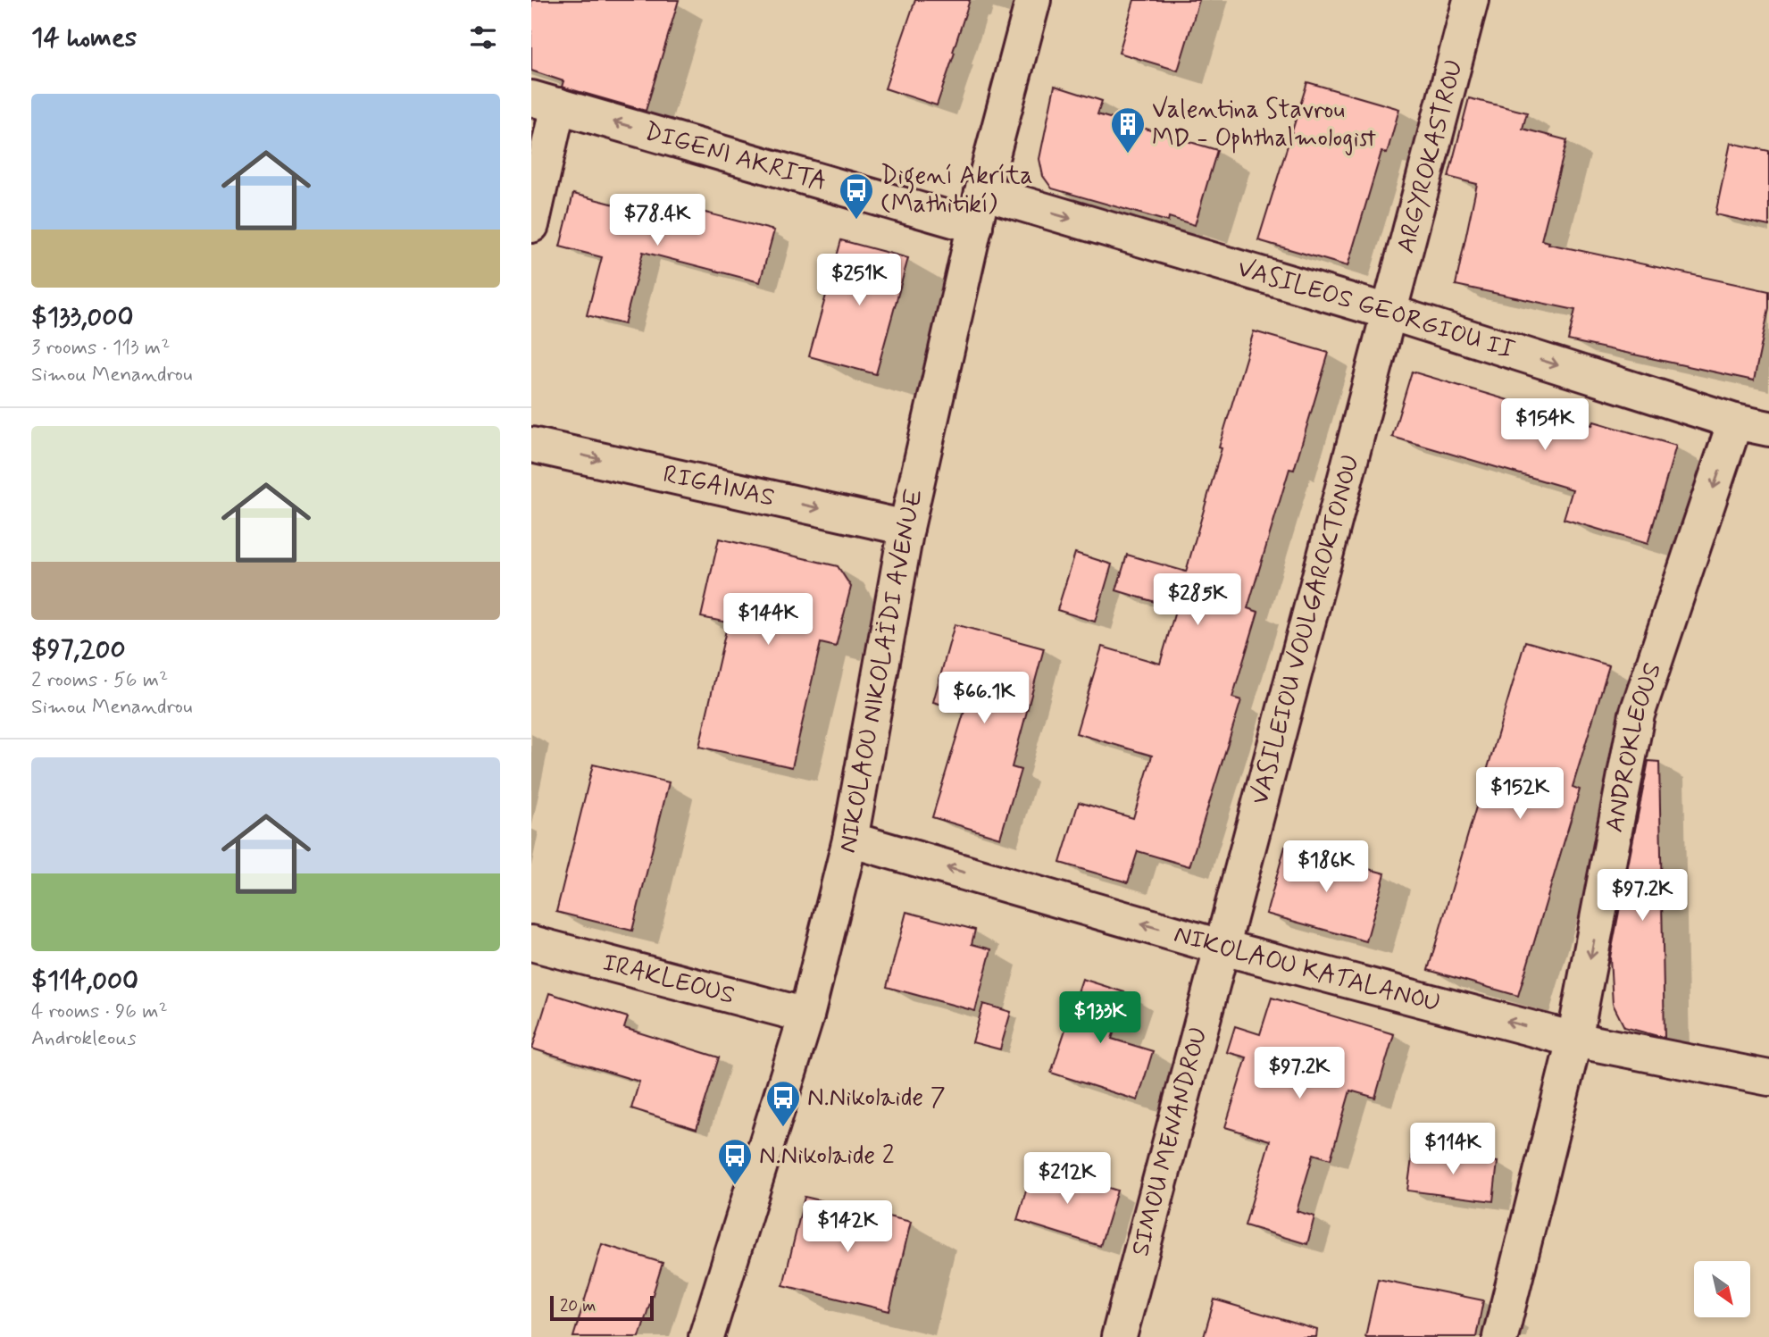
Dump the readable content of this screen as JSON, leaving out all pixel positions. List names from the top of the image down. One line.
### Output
{"streets":{"street":["DIGENI AKRITA","ARGYROKASTROU","VASILEOS GEORGIOU II","RIGAINAS","VASILEIOU VOULGAROKTONOU","NIKOLAOU NIKOLAÏDI AVENUE","ANDROKLEOUS","NIKOLAOU KATALANOU","IRAKLEOUS","SIMOU MENANDROU"]},"crossings":[["DIGENI AKRITA","NIKOLAOU NIKOLAÏDI AVENUE"],["ARGYROKASTROU","VASILEOS GEORGIOU II"],["ARGYROKASTROU","VASILEIOU VOULGAROKTONOU"],["VASILEOS GEORGIOU II","VASILEIOU VOULGAROKTONOU"],["VASILEOS GEORGIOU II","NIKOLAOU NIKOLAÏDI AVENUE"],["VASILEOS GEORGIOU II","ANDROKLEOUS"],["RIGAINAS","NIKOLAOU NIKOLAÏDI AVENUE"],["VASILEIOU VOULGAROKTONOU","NIKOLAOU KATALANOU"],["VASILEIOU VOULGAROKTONOU","SIMOU MENANDROU"],["NIKOLAOU NIKOLAÏDI AVENUE","NIKOLAOU KATALANOU"],["NIKOLAOU NIKOLAÏDI AVENUE","IRAKLEOUS"],["ANDROKLEOUS","NIKOLAOU KATALANOU"],["NIKOLAOU KATALANOU","SIMOU MENANDROU"]],"one_way":["DIGENI AKRITA","VASILEOS GEORGIOU II","RIGAINAS","ANDROKLEOUS","NIKOLAOU KATALANOU"],"places":{"building":["Valentina Stavrou MD - Ophthalmologist"],"bus stop":["Digení Akríta (Mathitikí)","N.Nikolaide 7","N.Nikolaide 2"]},"scale_bar":"20 m","north":"bottom right","page":{"heading":"14 homes","list":[{"name":"$133,000","note":"3 rooms · 113 m² · Simou Menandrou"},{"name":"$97,200","note":"2 rooms · 56 m² · Simou Menandrou"},{"name":"$114,000","note":"4 rooms · 96 m² · Androkleous"}],"price":["$78.4K","$251K","$154K","$285K","$144K","$66.1K","$152K","$186K","$97.2K","$133K","$97.2K","$114K","$212K","$142K"],"scale":"20 m"}}
